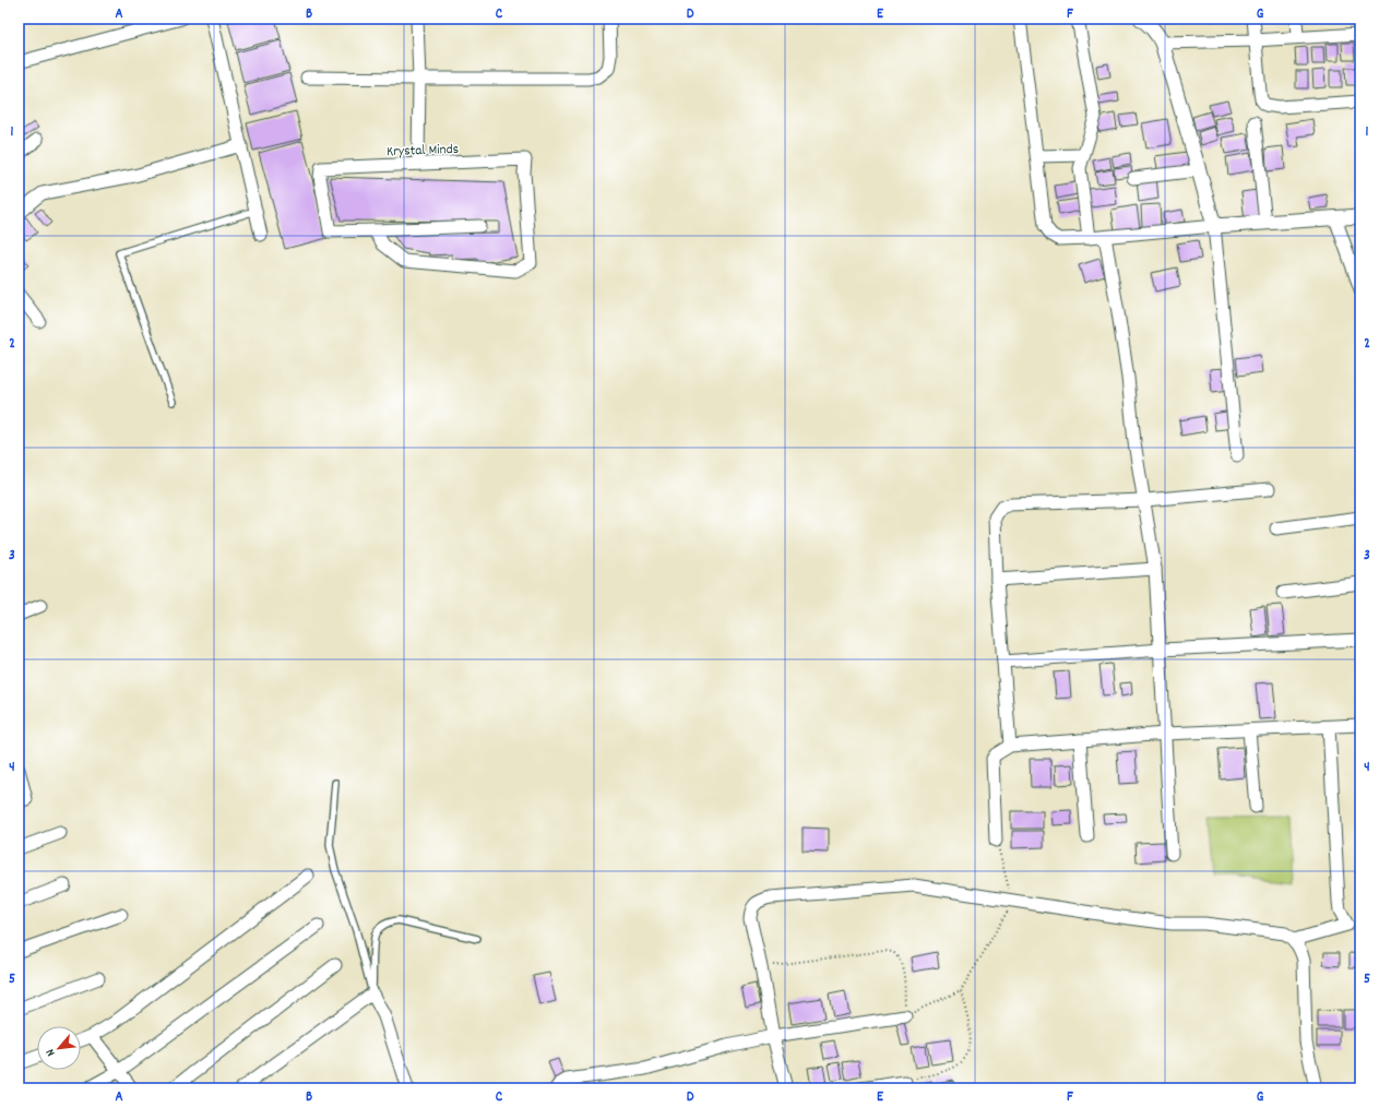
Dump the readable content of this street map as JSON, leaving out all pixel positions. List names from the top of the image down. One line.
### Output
{"streets":{"street":["Krystal Minds"]},"north":"bottom left","grid":{"columns":["A","B","C","D","E","F","G"],"rows":["1","2","3","4","5"]}}
